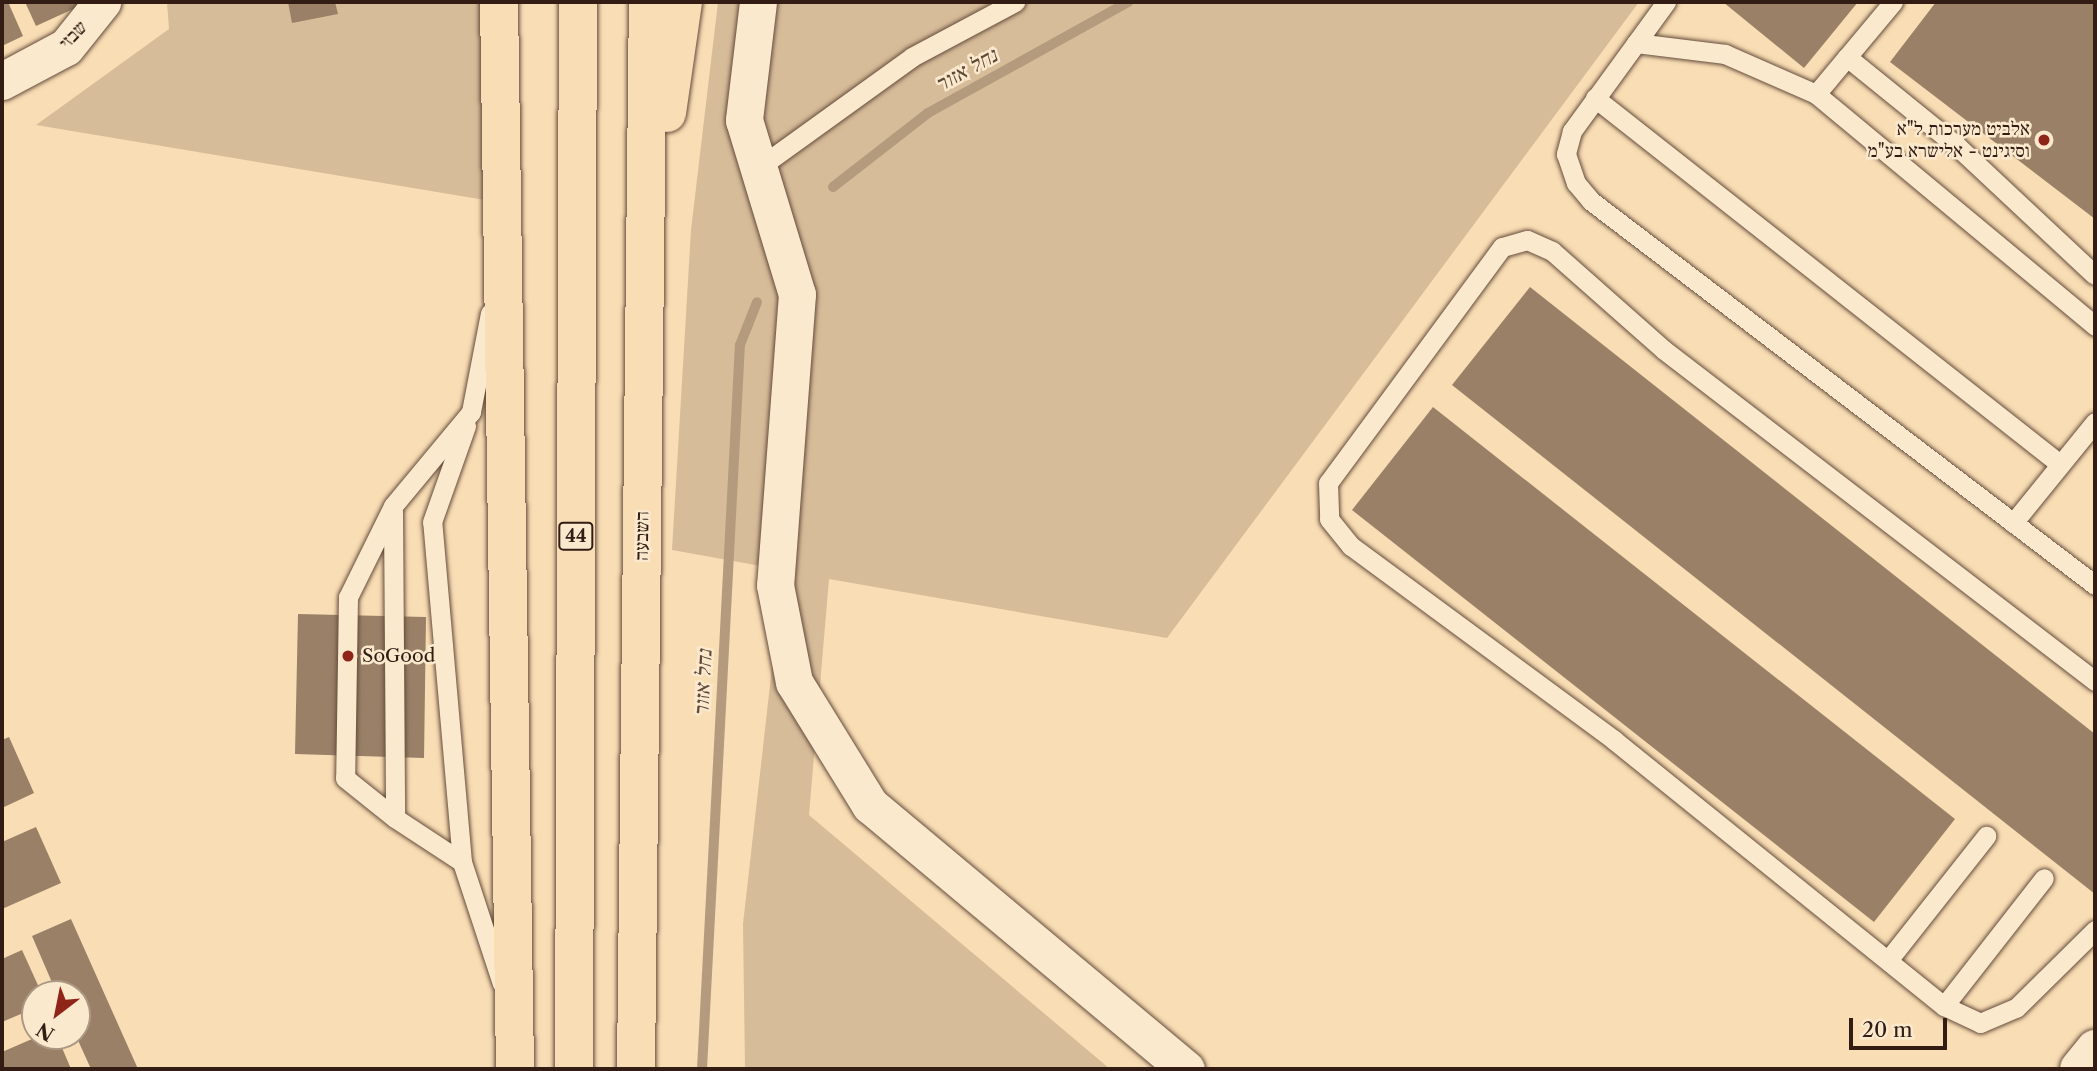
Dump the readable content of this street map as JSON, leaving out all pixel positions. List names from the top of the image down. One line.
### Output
{"streets":{"highway":["44","השבעה"],"street":["שבזי"]},"water":["נחל אזור"],"places":["אלביט מערכות ל\"א וסיגינט - אלישרא בע\"מ","SoGood"],"scale_bar":"20 m","north":"bottom left"}
